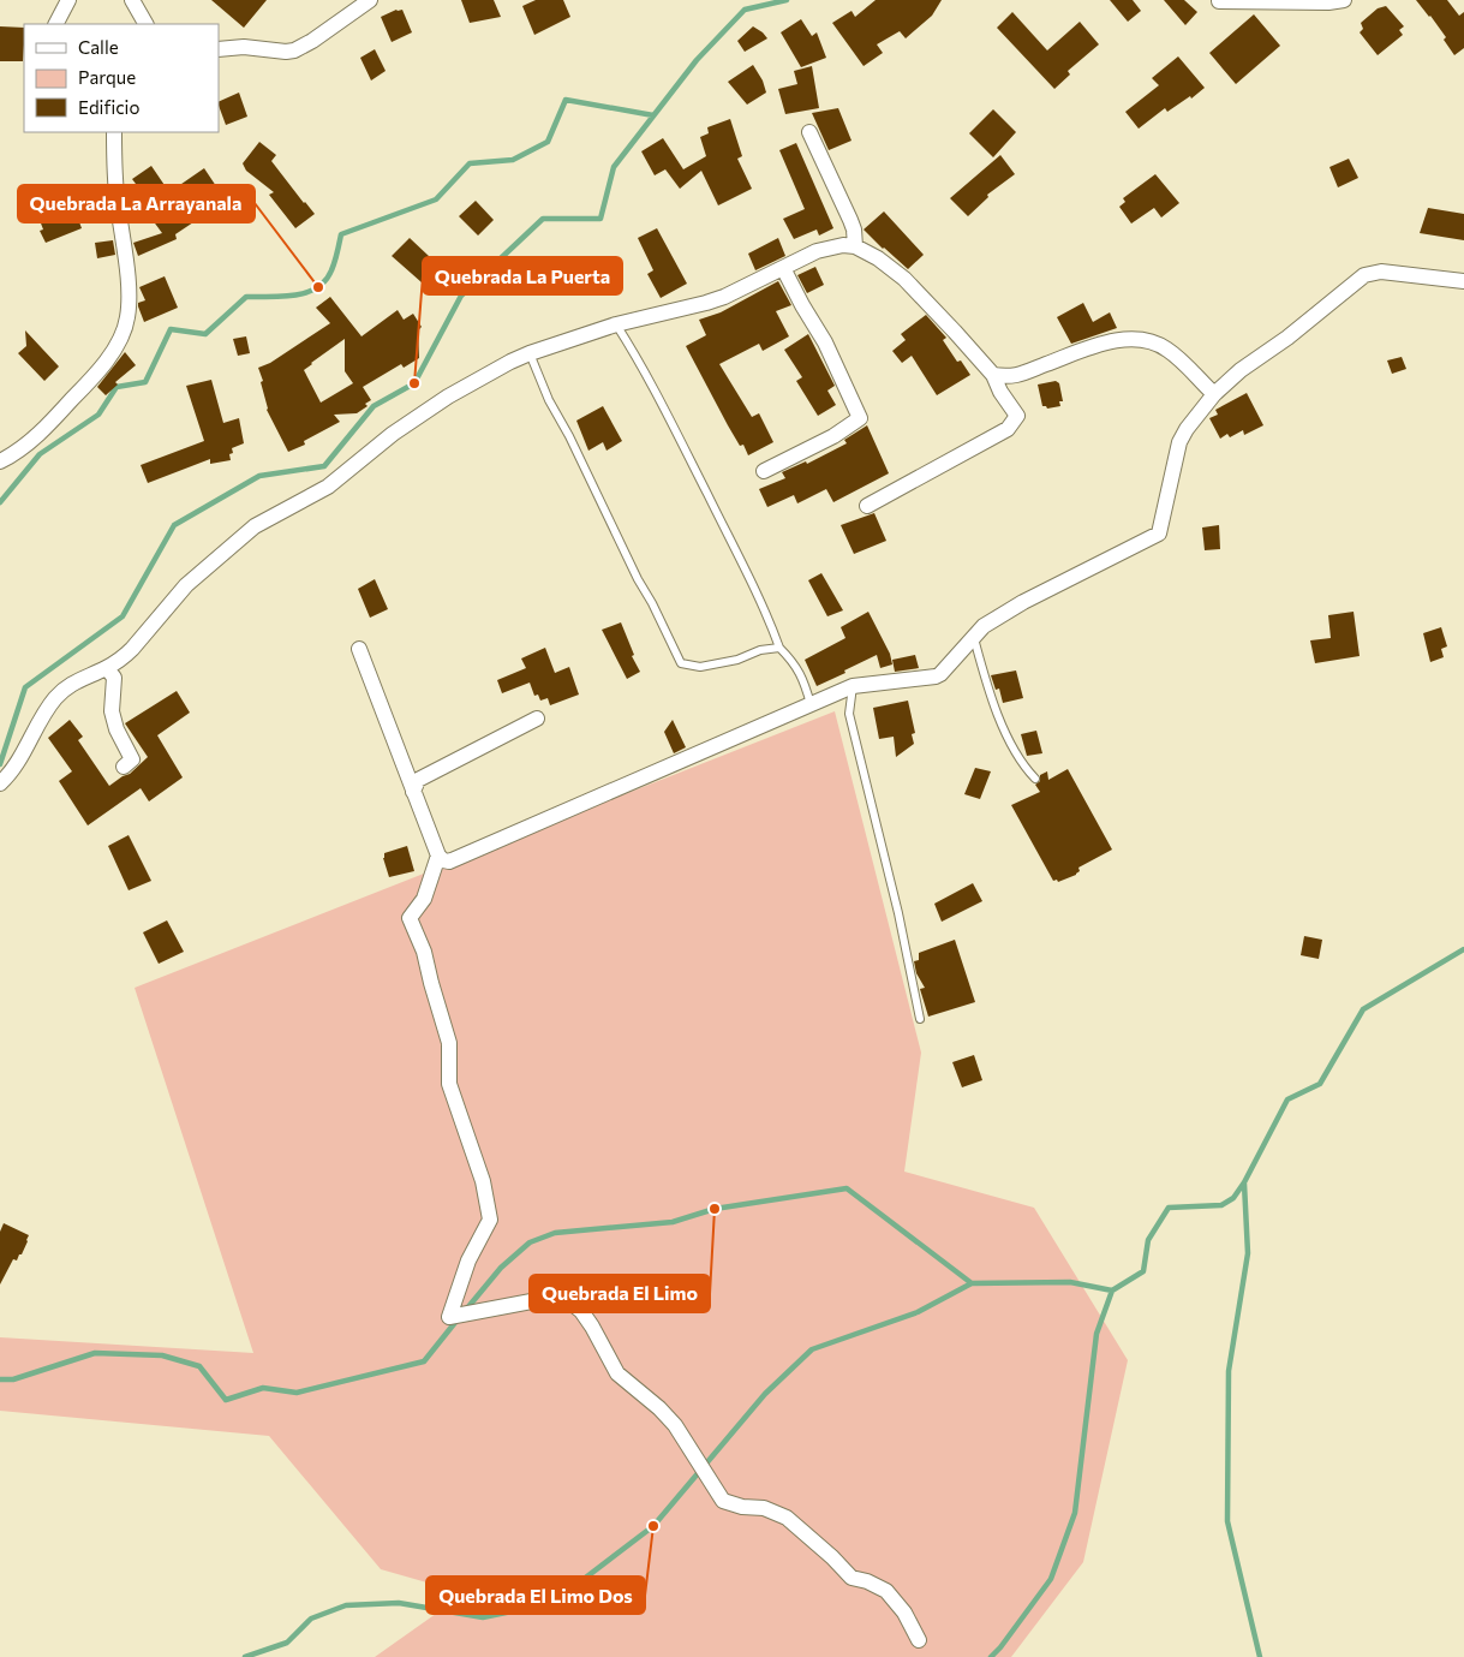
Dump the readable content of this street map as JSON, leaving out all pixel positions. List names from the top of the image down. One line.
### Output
{"places":["Quebrada La Arrayanala","Quebrada La Puerta","Quebrada El Limo","Quebrada El Limo Dos"],"legend":["Calle","Parque","Edificio"]}
